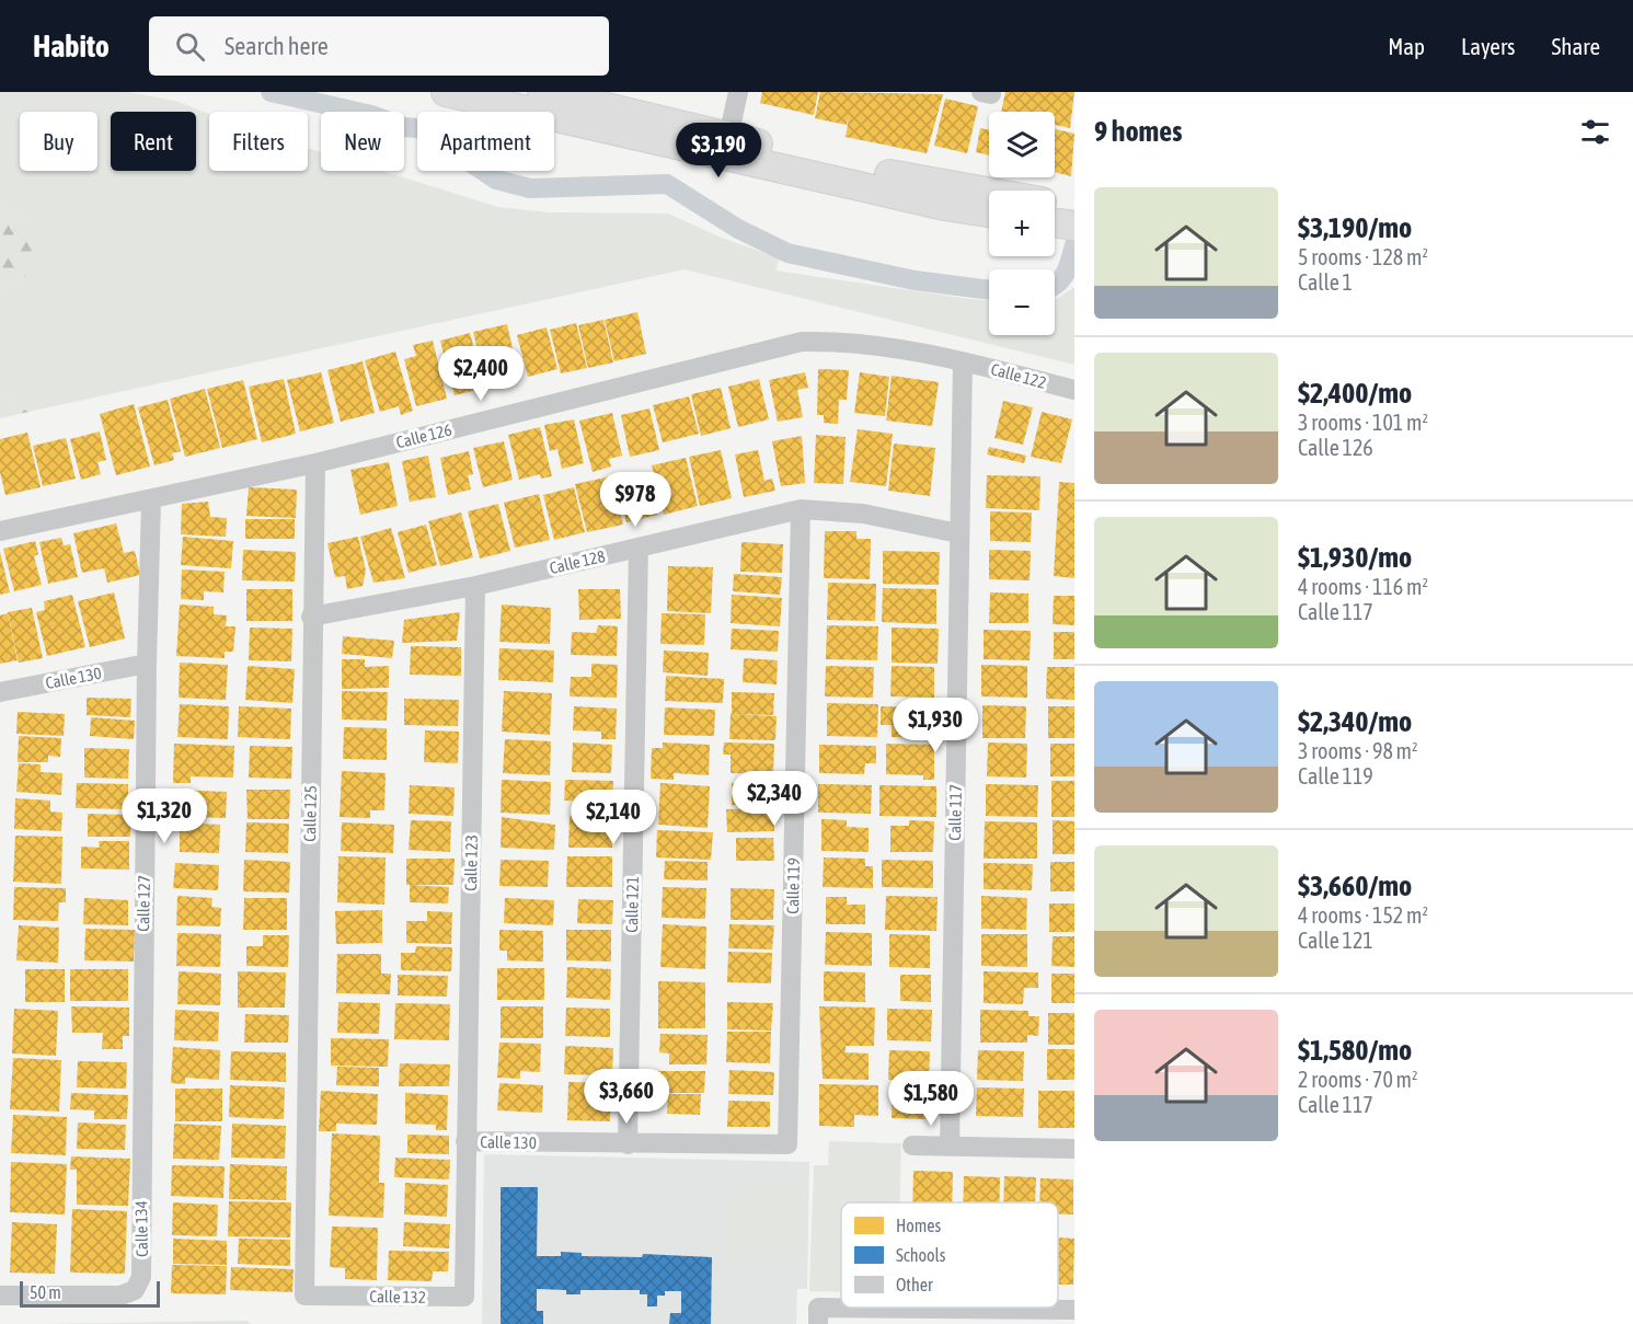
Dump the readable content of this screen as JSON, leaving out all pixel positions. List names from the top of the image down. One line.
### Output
{"streets":{"street":["Calle 122","Calle 126","Calle 128","Calle 130","Calle 117","Calle 125","Calle 123","Calle 119","Calle 127","Calle 121","Calle 134","Calle 132"]},"crossings":[["Calle 122","Calle 126"],["Calle 122","Calle 117"],["Calle 126","Calle 117"],["Calle 126","Calle 125"],["Calle 126","Calle 127"],["Calle 128","Calle 117"],["Calle 128","Calle 125"],["Calle 128","Calle 123"],["Calle 128","Calle 119"],["Calle 128","Calle 121"],["Calle 130","Calle 123"],["Calle 130","Calle 119"],["Calle 130","Calle 127"],["Calle 130","Calle 121"],["Calle 130","Calle 132"],["Calle 125","Calle 132"],["Calle 123","Calle 132"],["Calle 127","Calle 134"]],"legend":["Homes","Schools","Other"],"scale_bar":"50 m","page":{"header":"Habito","search":"Search here","nav":["Map","Layers","Share"],"heading":"9 homes","map_buttons":["+","−"],"chip":["Buy","Rent","Filters","New","Apartment"],"price":["$3,190","$2,400","$978","$1,930","$2,340","$1,320","$2,140","$3,660","$1,580"],"list":[{"name":"$3,190/mo","note":"5 rooms · 128 m² · Calle 1"},{"name":"$2,400/mo","note":"3 rooms · 101 m² · Calle 126"},{"name":"$1,930/mo","note":"4 rooms · 116 m² · Calle 117"},{"name":"$2,340/mo","note":"3 rooms · 98 m² · Calle 119"},{"name":"$3,660/mo","note":"4 rooms · 152 m² · Calle 121"},{"name":"$1,580/mo","note":"2 rooms · 70 m² · Calle 117"}],"scale":"50 m"}}
